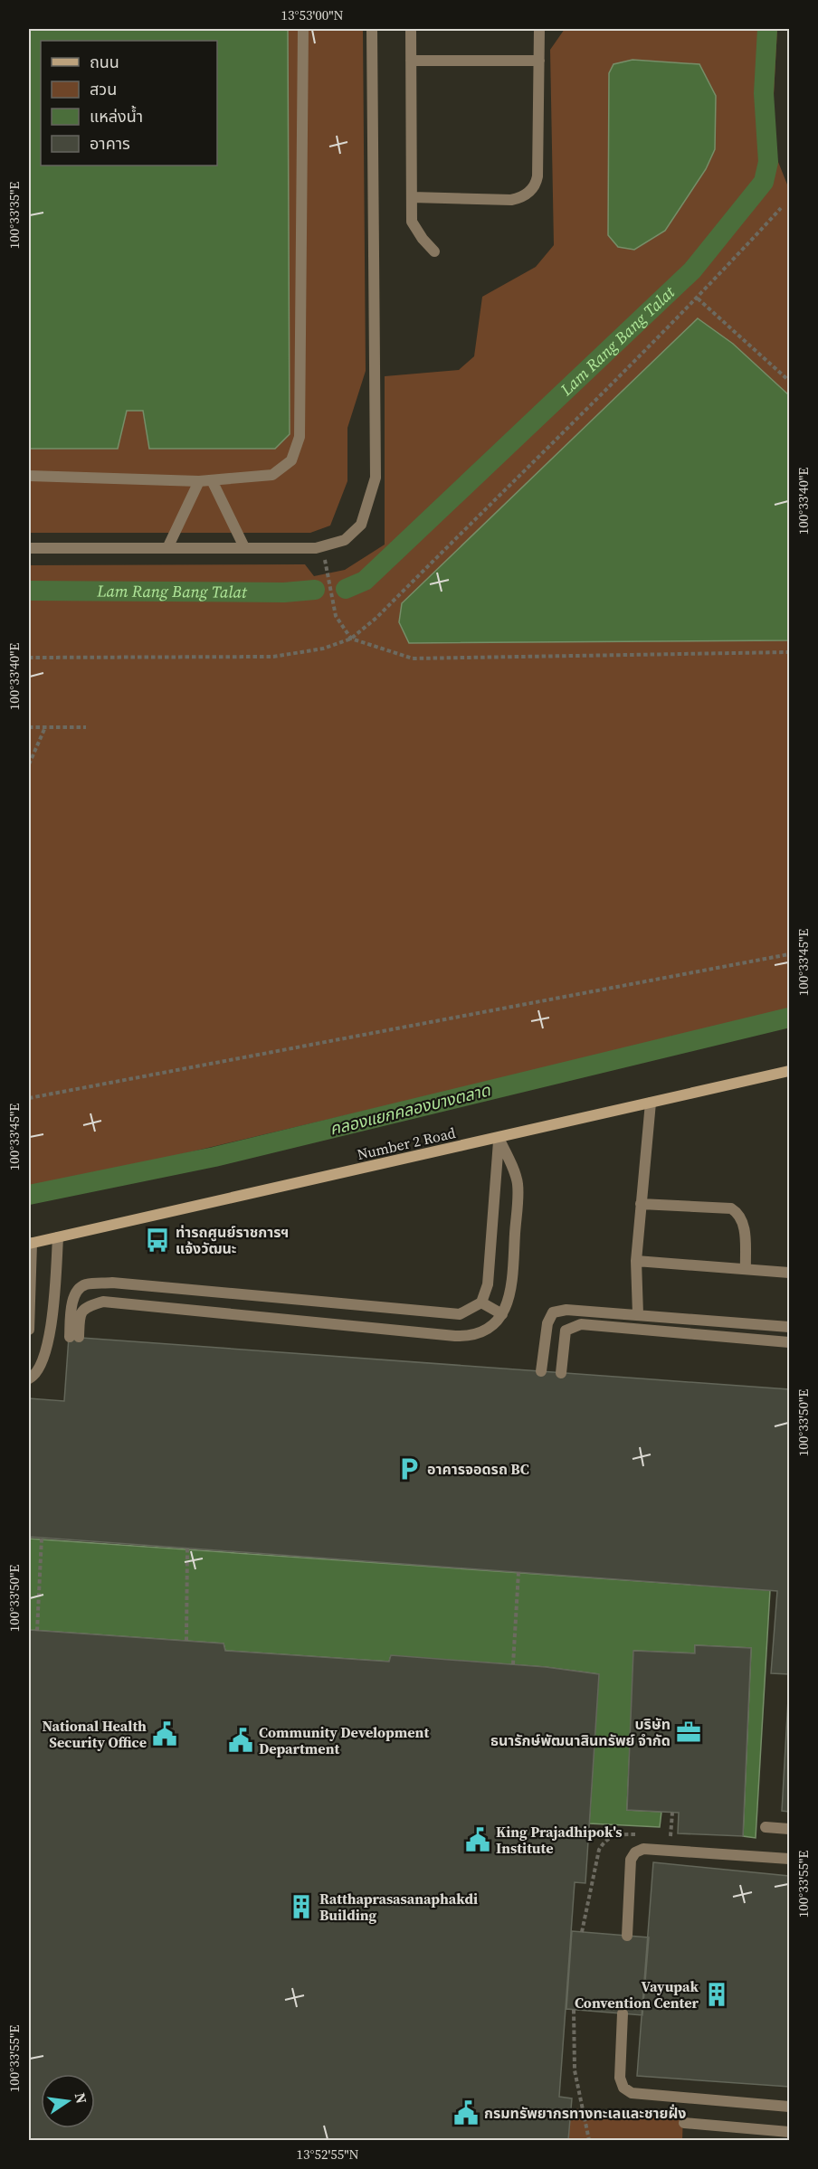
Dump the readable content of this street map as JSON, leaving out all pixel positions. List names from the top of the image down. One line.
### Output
{"streets":{"street":["Number 2 Road"]},"water":["Lam Rang Bang Talat","คลองแยกคลองบางตลาด"],"places":{"bus stop":["ท่ารถศูนย์ราชการฯ แจ้งวัฒนะ"],"parking":["อาคารจอดรถ BC"],"office":["บริษัท ธนารักษ์พัฒนาสินทรัพย์ จำกัด"],"public building":["National Health Security Office","Community Development Department","King Prajadhipok's Institute","กรมทรัพยากรทางทะเลและชายฝั่ง"],"building":["Ratthaprasasanaphakdi Building","Vayupak Convention Center"]},"legend":["ถนน","สวน","แหล่งน้ำ","อาคาร"],"north":"right","coordinates":["13°53'00\"N","100°33'35\"E","100°33'40\"E","100°33'45\"E","100°33'50\"E","100°33'55\"E","13°52'55\"N"]}
